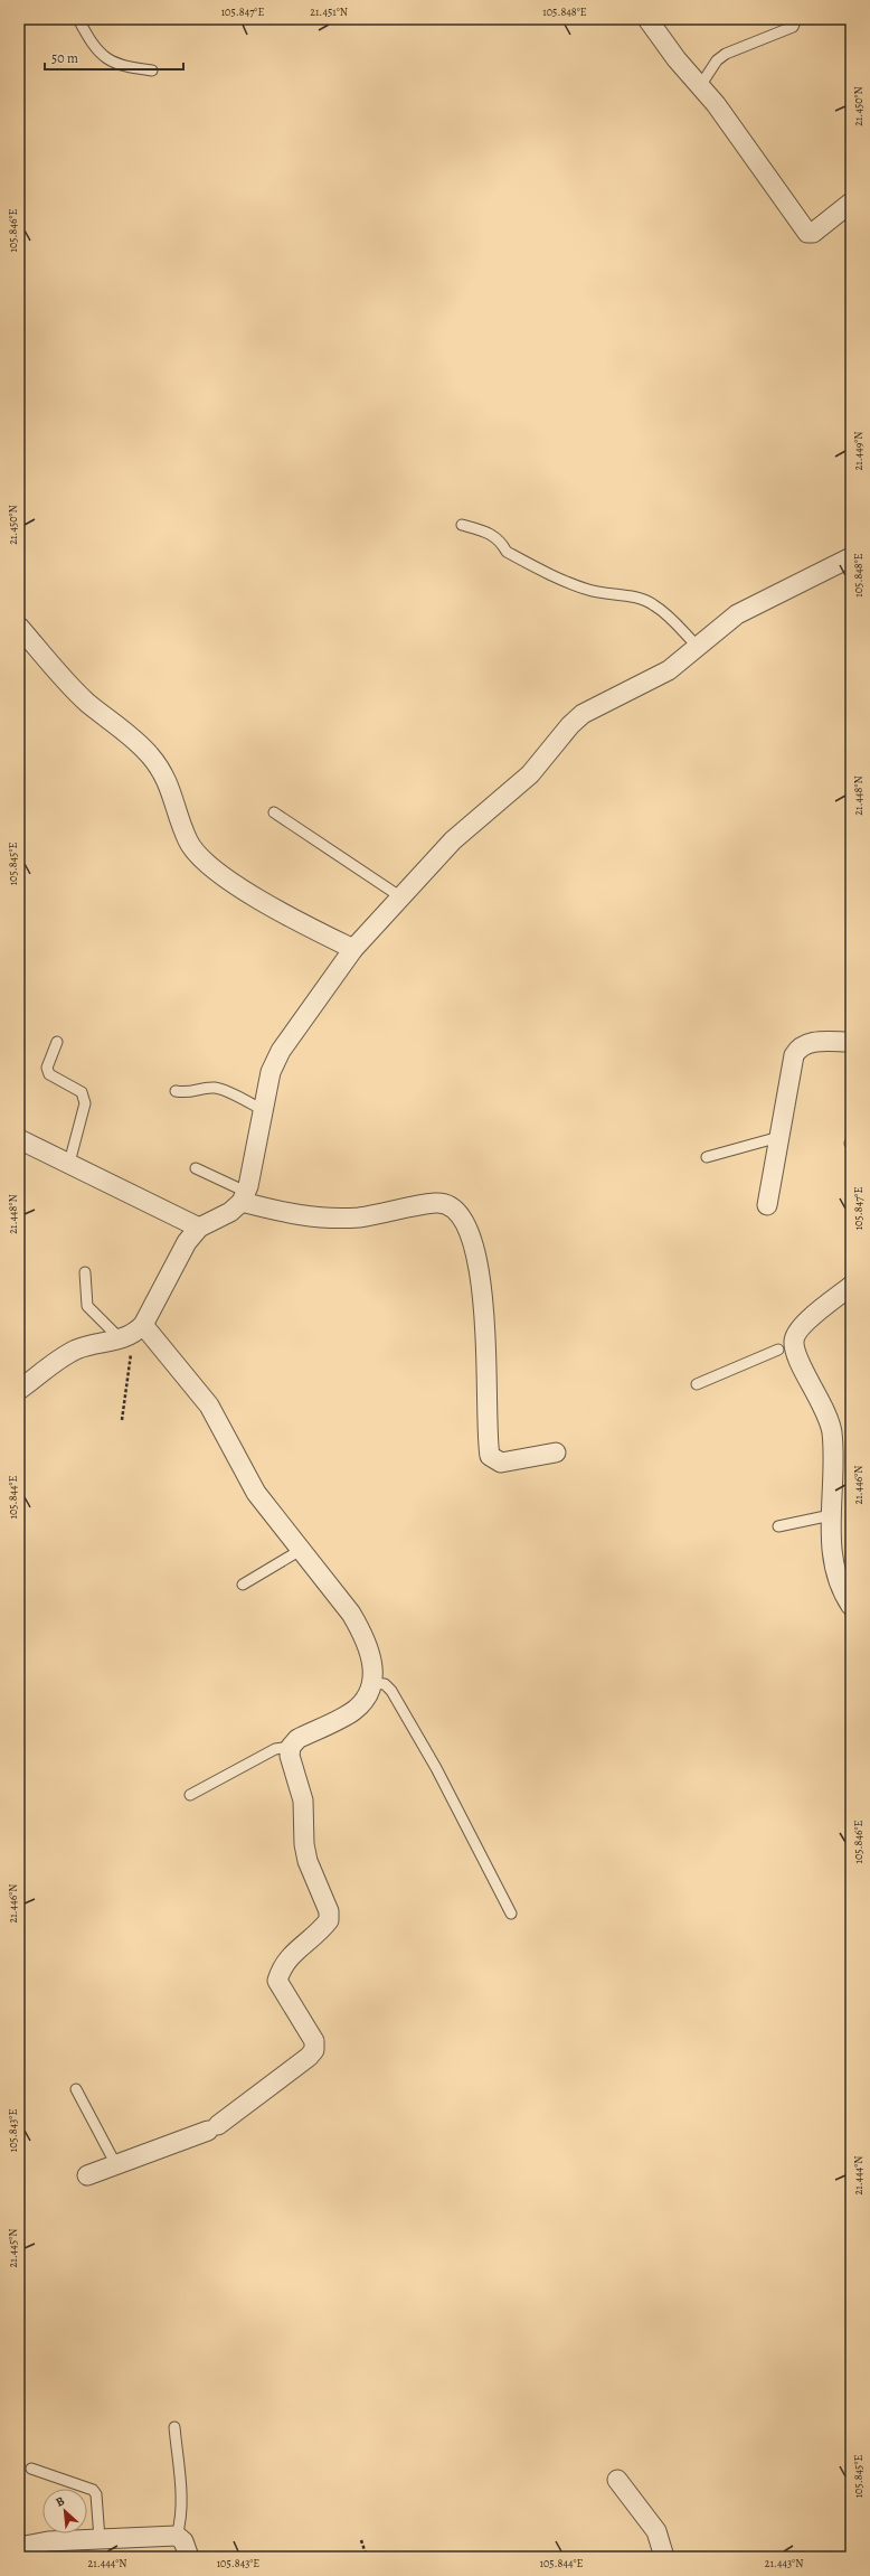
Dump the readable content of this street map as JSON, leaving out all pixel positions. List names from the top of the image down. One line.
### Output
{"scale_bar":"50 m","north":"top left","coordinates":["105.847°E","21.451°N","105.848°E","21.450°N","105.846°E","21.449°N","21.448°N","105.845°E","21.446°N","105.844°E","105.843°E","21.444°N","21.445°N","21.443°N"]}
